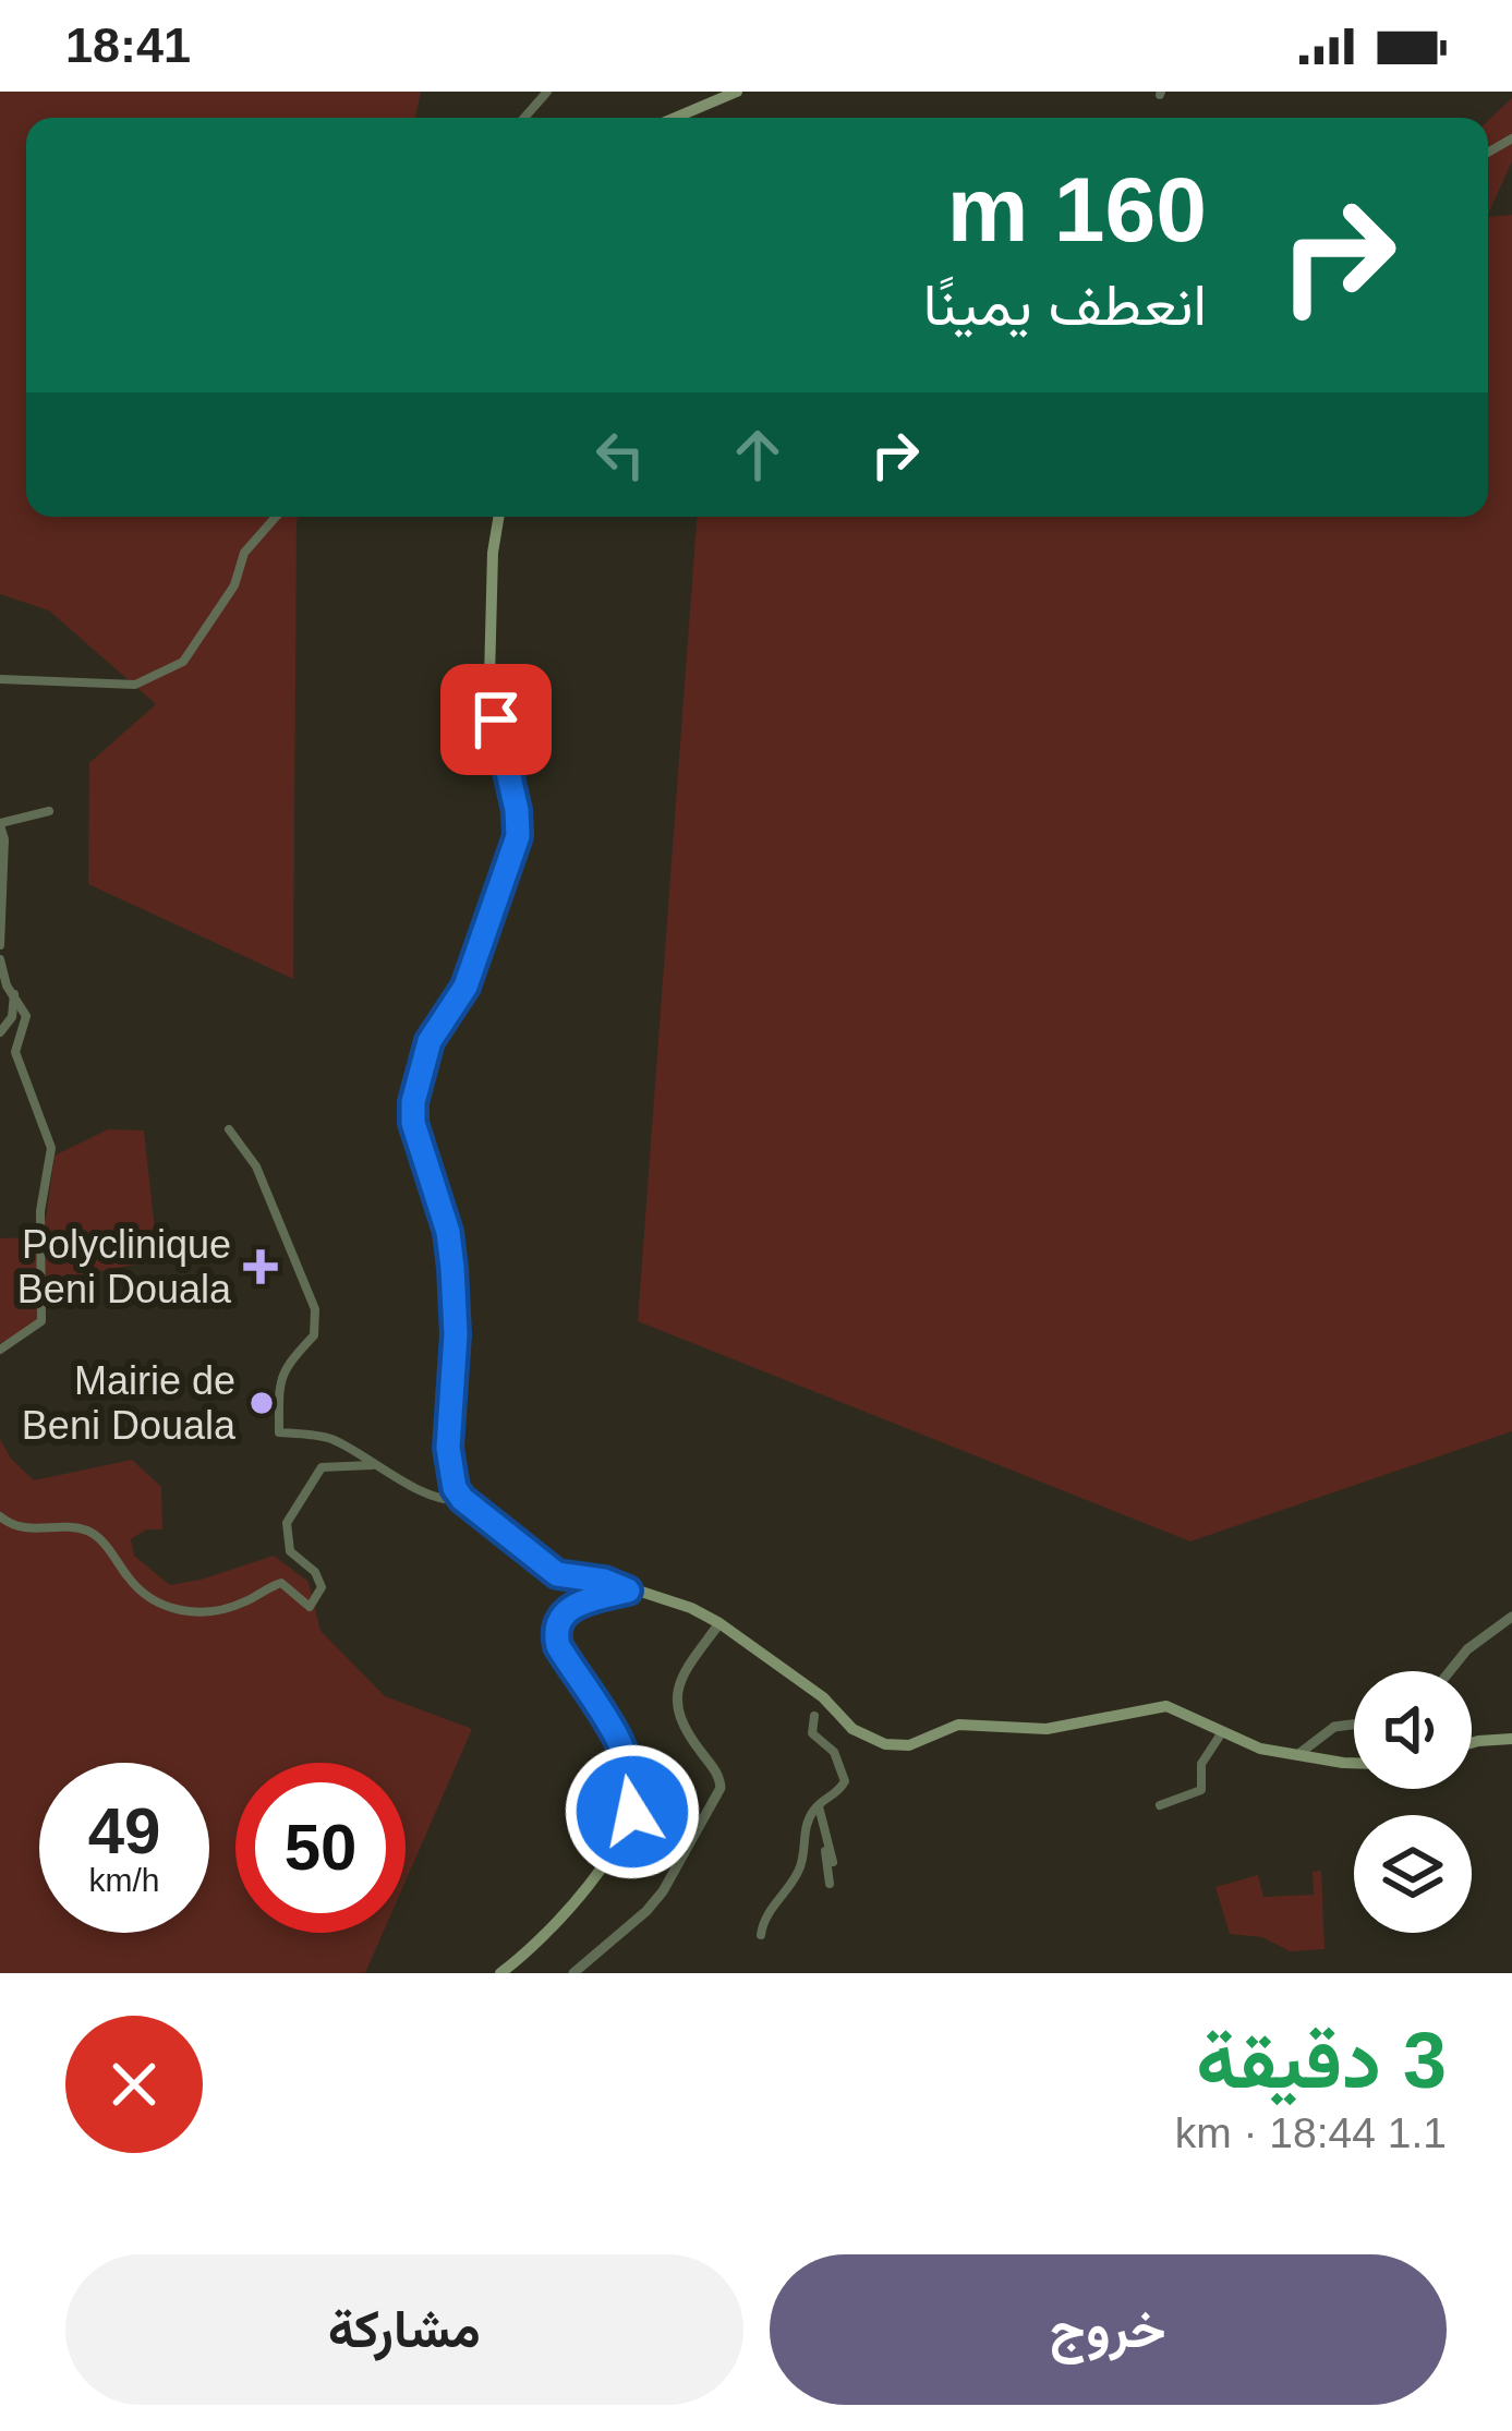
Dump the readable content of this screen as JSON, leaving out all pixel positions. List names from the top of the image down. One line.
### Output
{"places":{"health":["Polyclinique Beni Douala"],"other":["Mairie de Beni Douala"]},"page":{"status":"18:41","turn":["160 m","انعطف يمينًا"],"speed":"49 km/h","limit":"50","heading":["3 دقيقة","1.1 km · 18:44"],"buttons":["خروج","مشاركة"]}}
